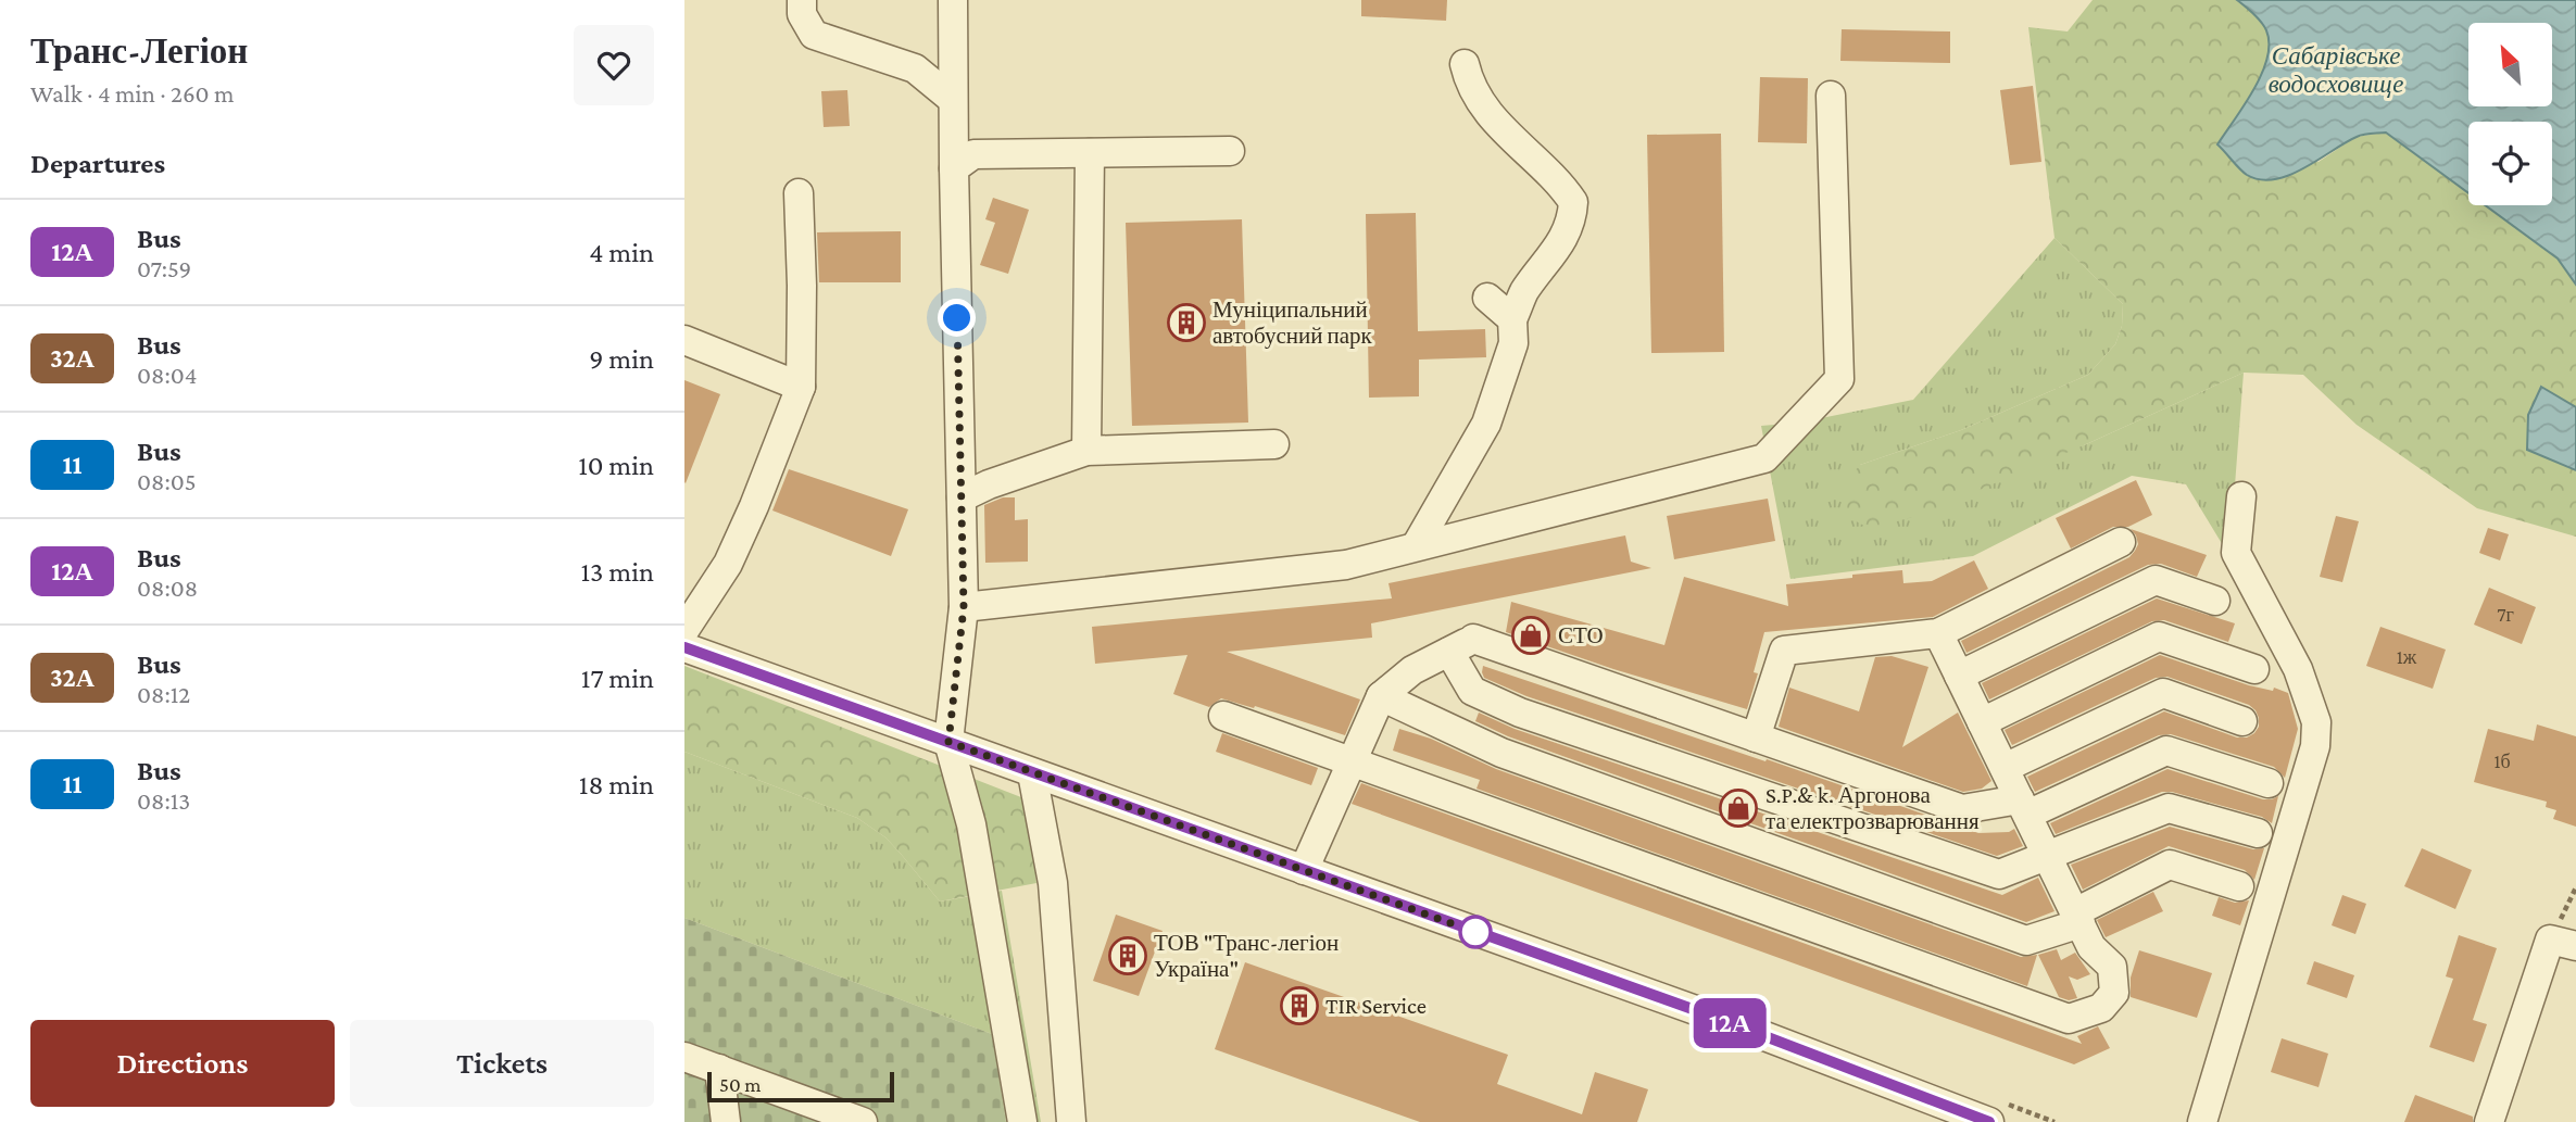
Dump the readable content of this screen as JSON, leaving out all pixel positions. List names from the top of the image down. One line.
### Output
{"water":["Сабарівське водосховище"],"places":{"building":["Муніципальний автобусний парк","ТОВ \"Транс-легіон Україна\"","TIR Service"],"shop":["СТО","S.P.& k. Аргонова та електрозварювання"]},"lines":["bus line 12А"],"house_numbers":["7г","1ж","1б"],"scale_bar":"50 m","north":"top left","page":{"heading":[["Транс-Легіон","Walk · 4 min · 260 m"],"Departures"],"on_map":"12А","list":[{"mark":"12А","name":"Bus","note":"07:59","value":"4 min"},{"mark":"32А","name":"Bus","note":"08:04","value":"9 min"},{"mark":"11","name":"Bus","note":"08:05","value":"10 min"},{"mark":"12А","name":"Bus","note":"08:08","value":"13 min"},{"mark":"32А","name":"Bus","note":"08:12","value":"17 min"},{"mark":"11","name":"Bus","note":"08:13","value":"18 min"}],"buttons":["Directions","Tickets"],"scale":"50 m"}}
